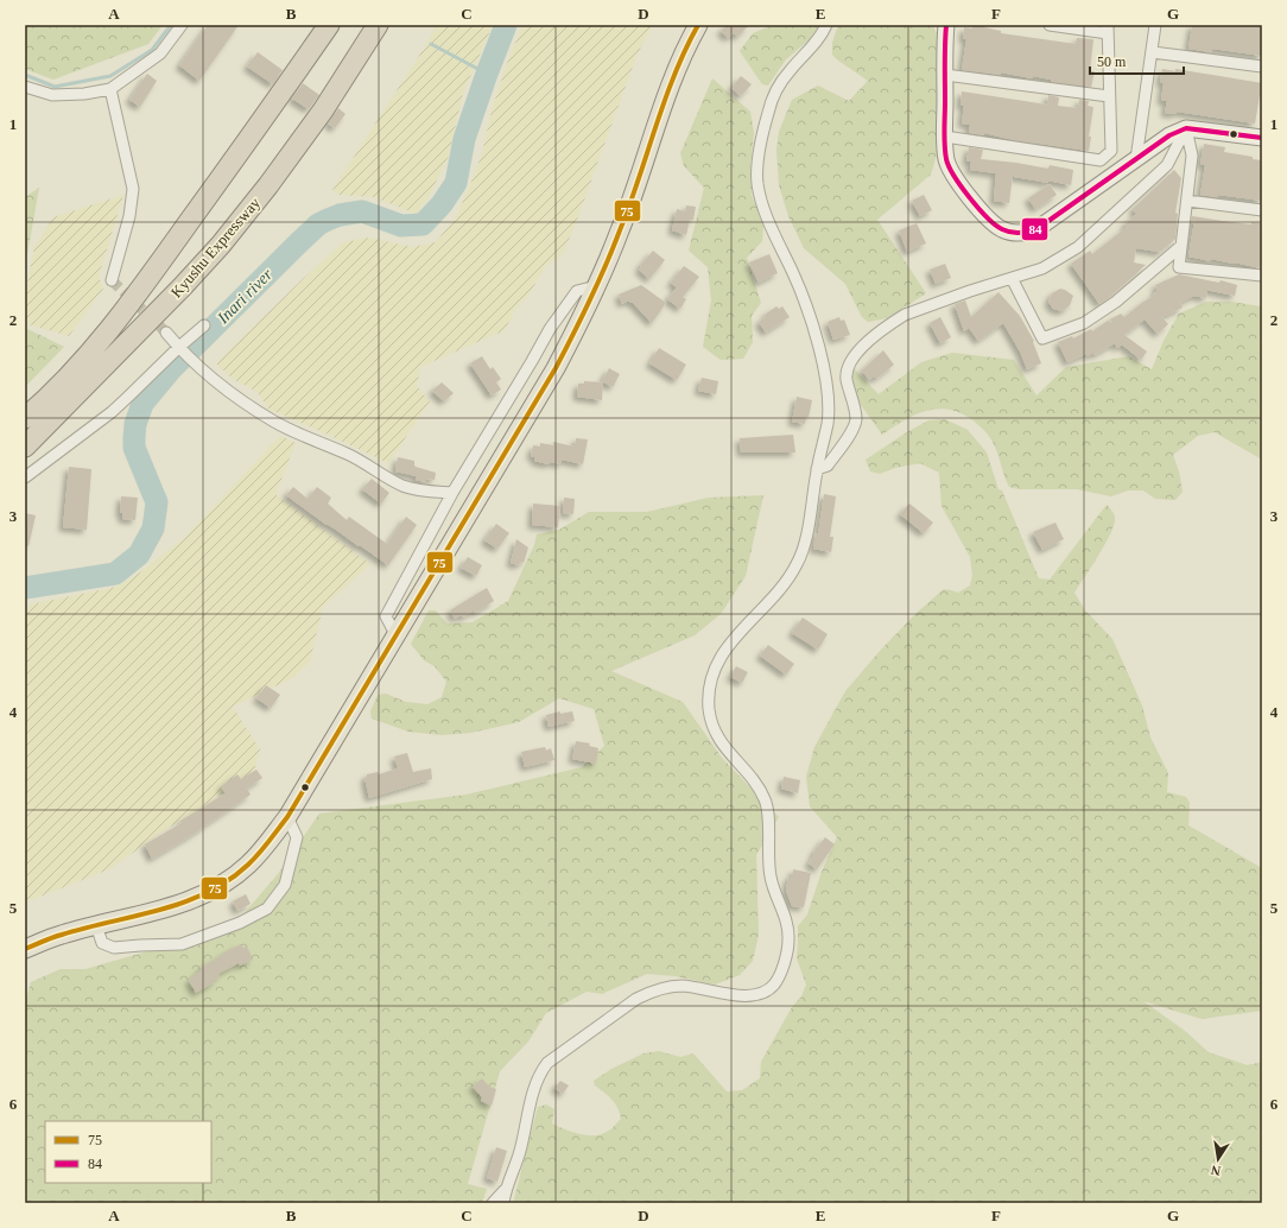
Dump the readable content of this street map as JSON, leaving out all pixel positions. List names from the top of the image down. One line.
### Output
{"streets":{"highway":["Kyushu Expressway"]},"water":["Inari river"],"lines":["transit line 75","transit line 84"],"legend":["75","84"],"scale_bar":"50 m","north":"bottom","grid":{"columns":["A","B","C","D","E","F","G"],"rows":["1","2","3","4","5","6"]}}
